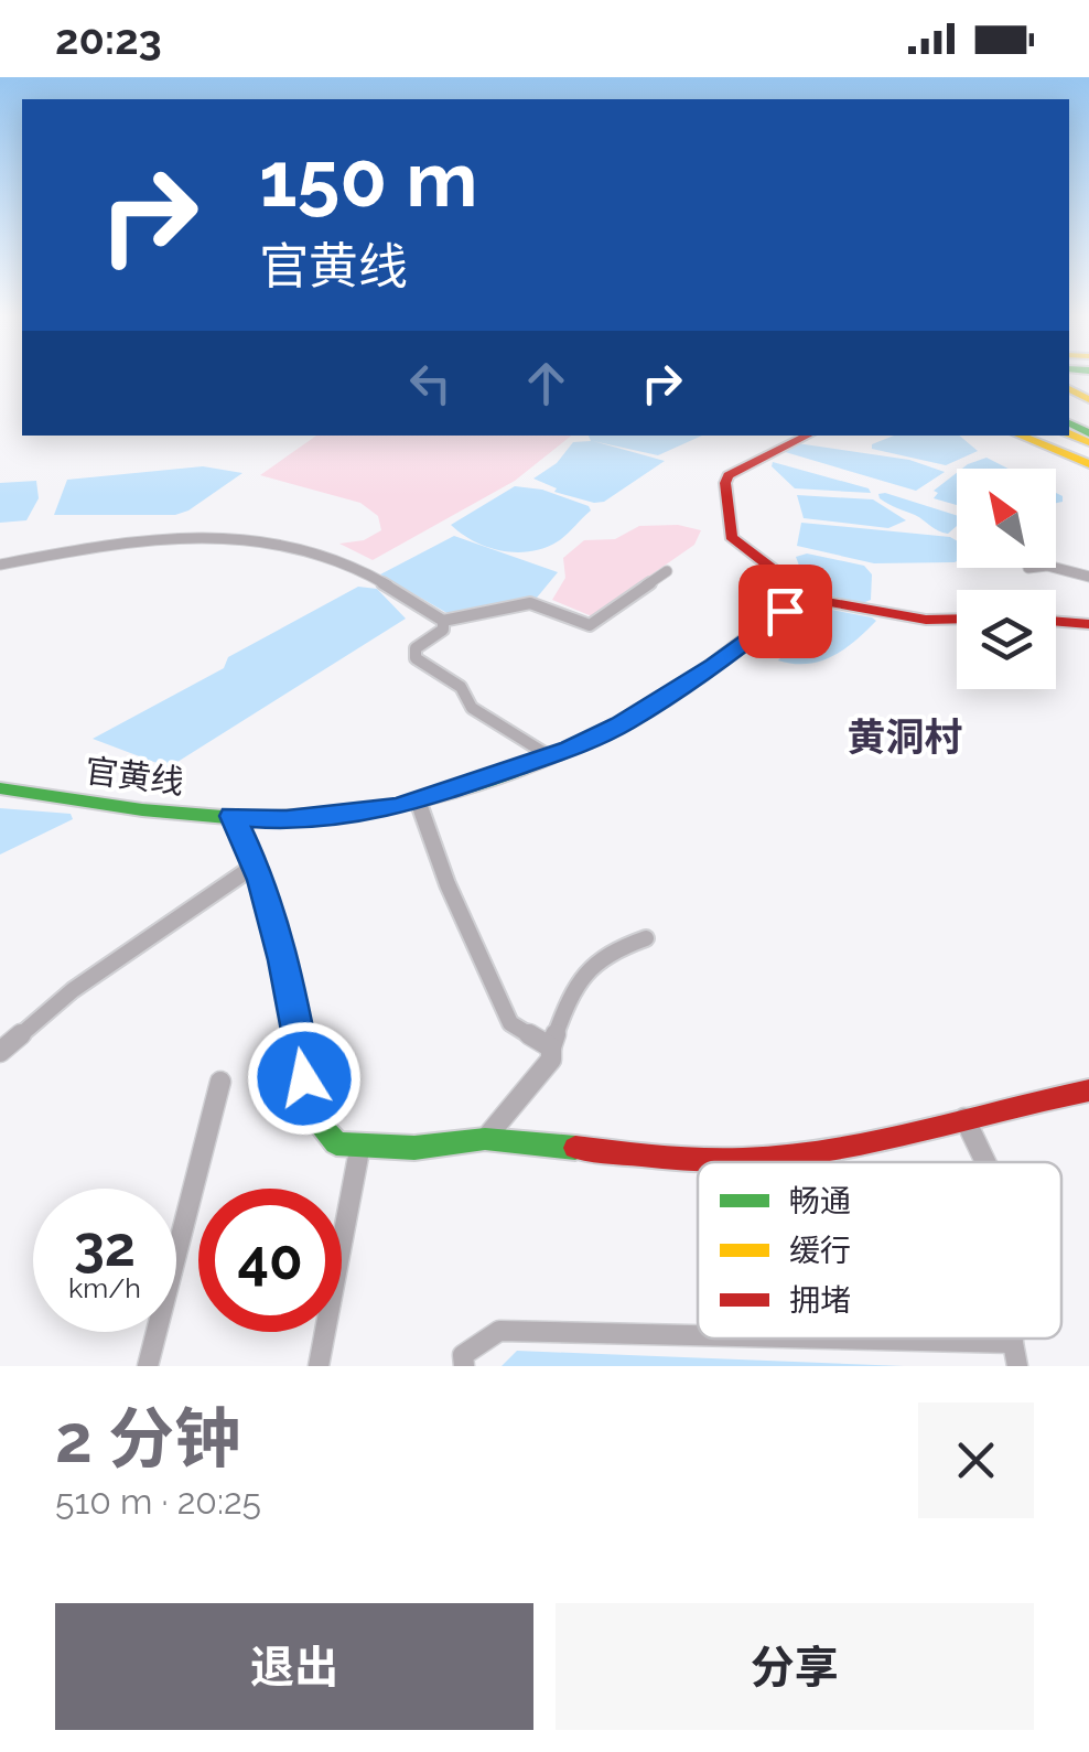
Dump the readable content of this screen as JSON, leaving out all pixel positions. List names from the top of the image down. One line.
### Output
{"streets":{"main road":["官黄线"]},"districts":["黄洞村"],"legend":["畅通","缓行","拥堵"],"north":"top left","page":{"status":"20:23","turn":["150 m","官黄线"],"speed":"32 km/h","limit":"40","heading":["2 分钟","510 m · 20:25"],"buttons":["退出","分享"]}}
